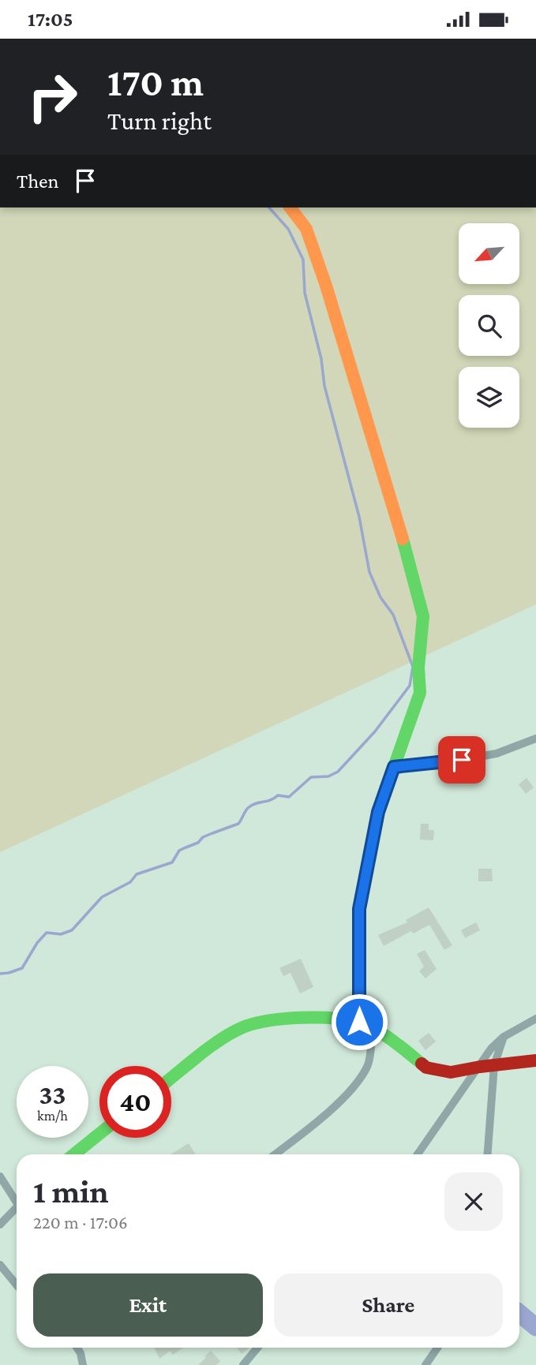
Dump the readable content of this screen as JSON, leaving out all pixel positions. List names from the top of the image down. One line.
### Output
{"north":"bottom left","page":{"status":"17:05","turn":["170 m","Turn right"],"then":"Then","speed":"33 km/h","limit":"40","heading":["1 min","220 m · 17:06"],"buttons":["Exit","Share"]}}
